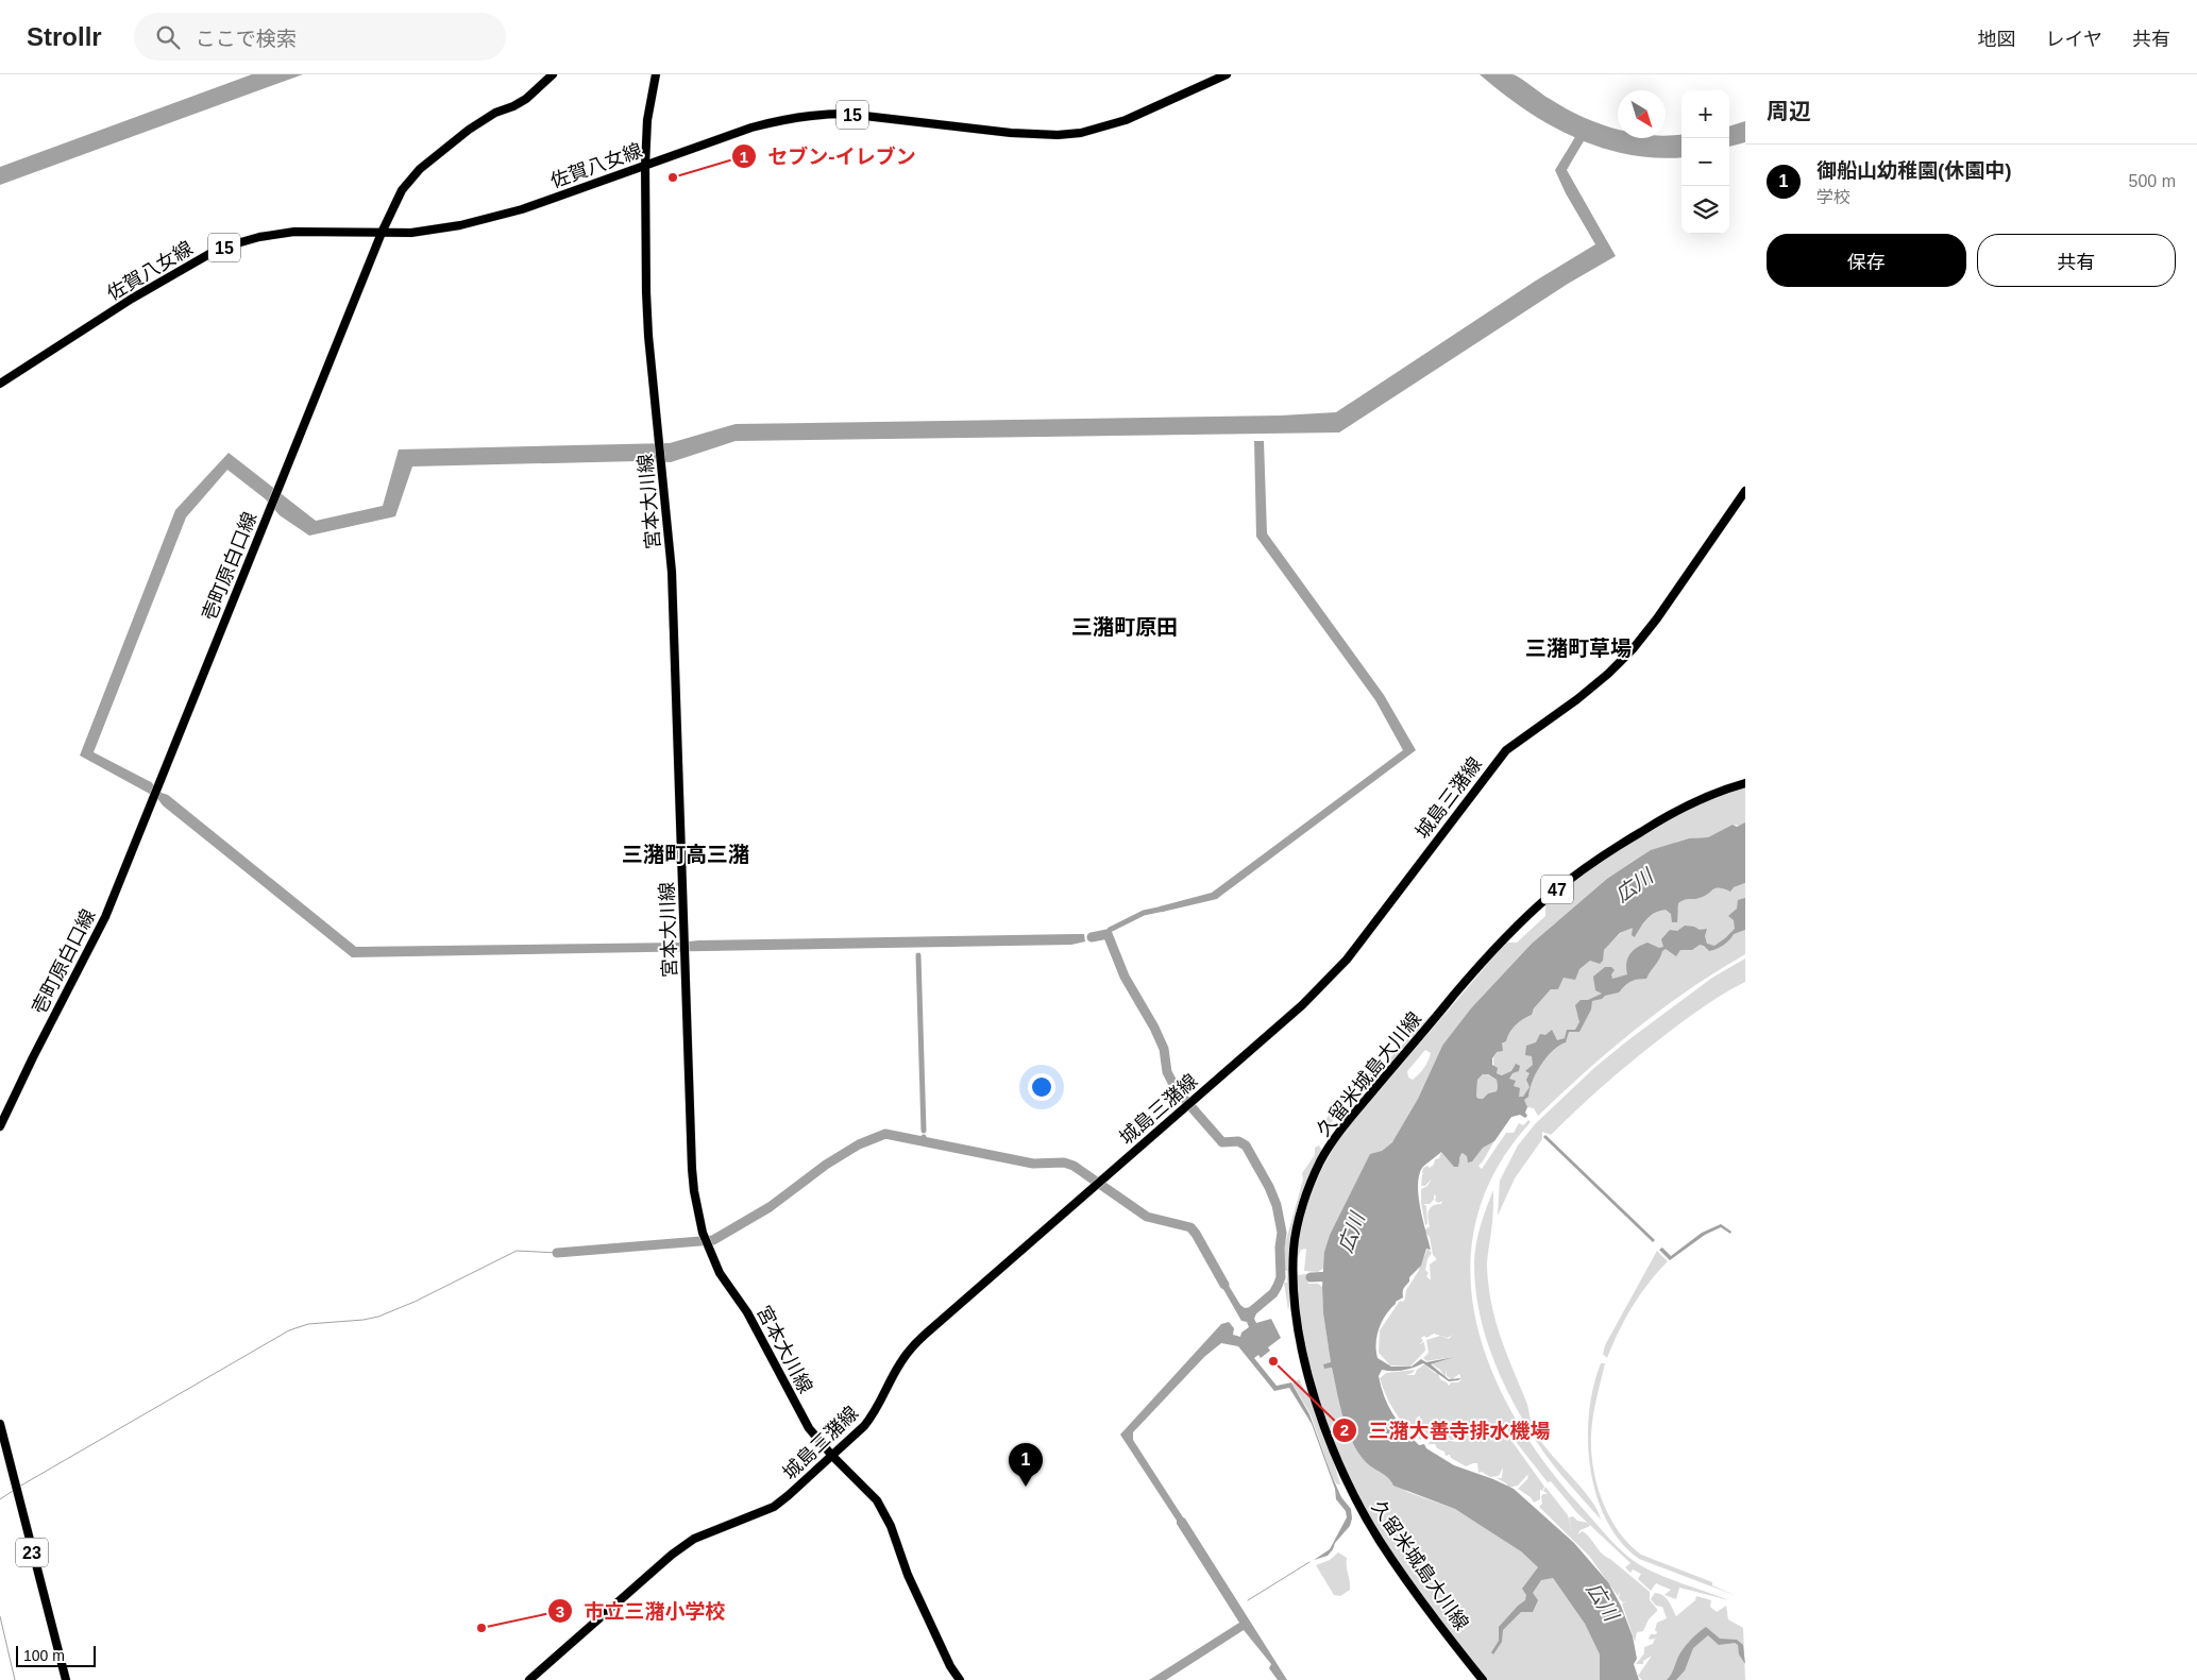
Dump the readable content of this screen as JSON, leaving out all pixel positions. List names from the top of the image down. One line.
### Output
{"streets":{"main road":["15","佐賀八女線","宮本大川線","壱町原白口線","城島三潴線","47","久留米城島大川線","23"]},"crossings":[["佐賀八女線","宮本大川線"],["佐賀八女線","壱町原白口線"],["宮本大川線","城島三潴線"]],"districts":["三潴町原田","三潴町草場","三潴町高三潴"],"water":["広川"],"places":["セブン-イレブン","三潴大善寺排水機場","市立三潴小学校"],"scale_bar":"100 m","north":"bottom right","page":{"header":"Strollr","search":"ここで検索","nav":["地図","レイヤ","共有"],"heading":"周辺","map_buttons":["+","−"],"list":[{"mark":"1","name":"御船山幼稚園(休園中)","note":"学校","value":"500 m"}],"buttons":["保存","共有"],"pins":"1","scale":"100 m"}}
